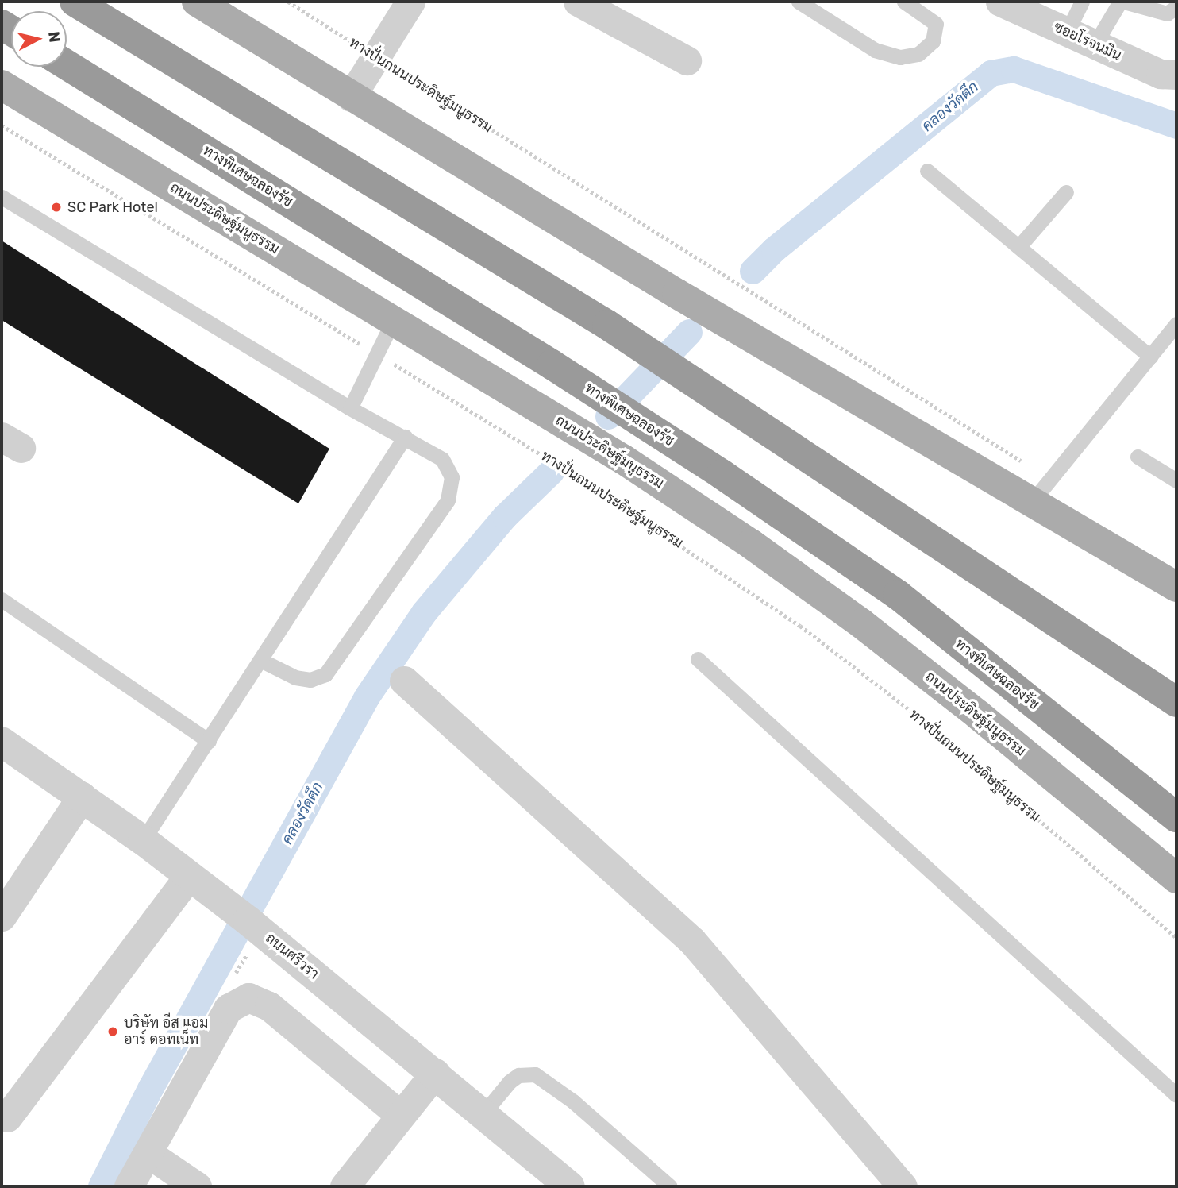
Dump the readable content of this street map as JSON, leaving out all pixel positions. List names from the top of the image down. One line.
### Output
{"streets":{"highway":["ทางพิเศษฉลองรัช"],"main road":["ถนนประดิษฐ์มนูธรรม"],"street":["ซอยโรจนมิน","ถนนศรีวรา"],"path":["ทางปั่นถนนประดิษฐ์มนูธรรม"]},"water":["คลองวัดตึก"],"places":["SC Park Hotel","บริษัท อีส แอม อาร์ ดอทเน็ท"],"north":"right"}
